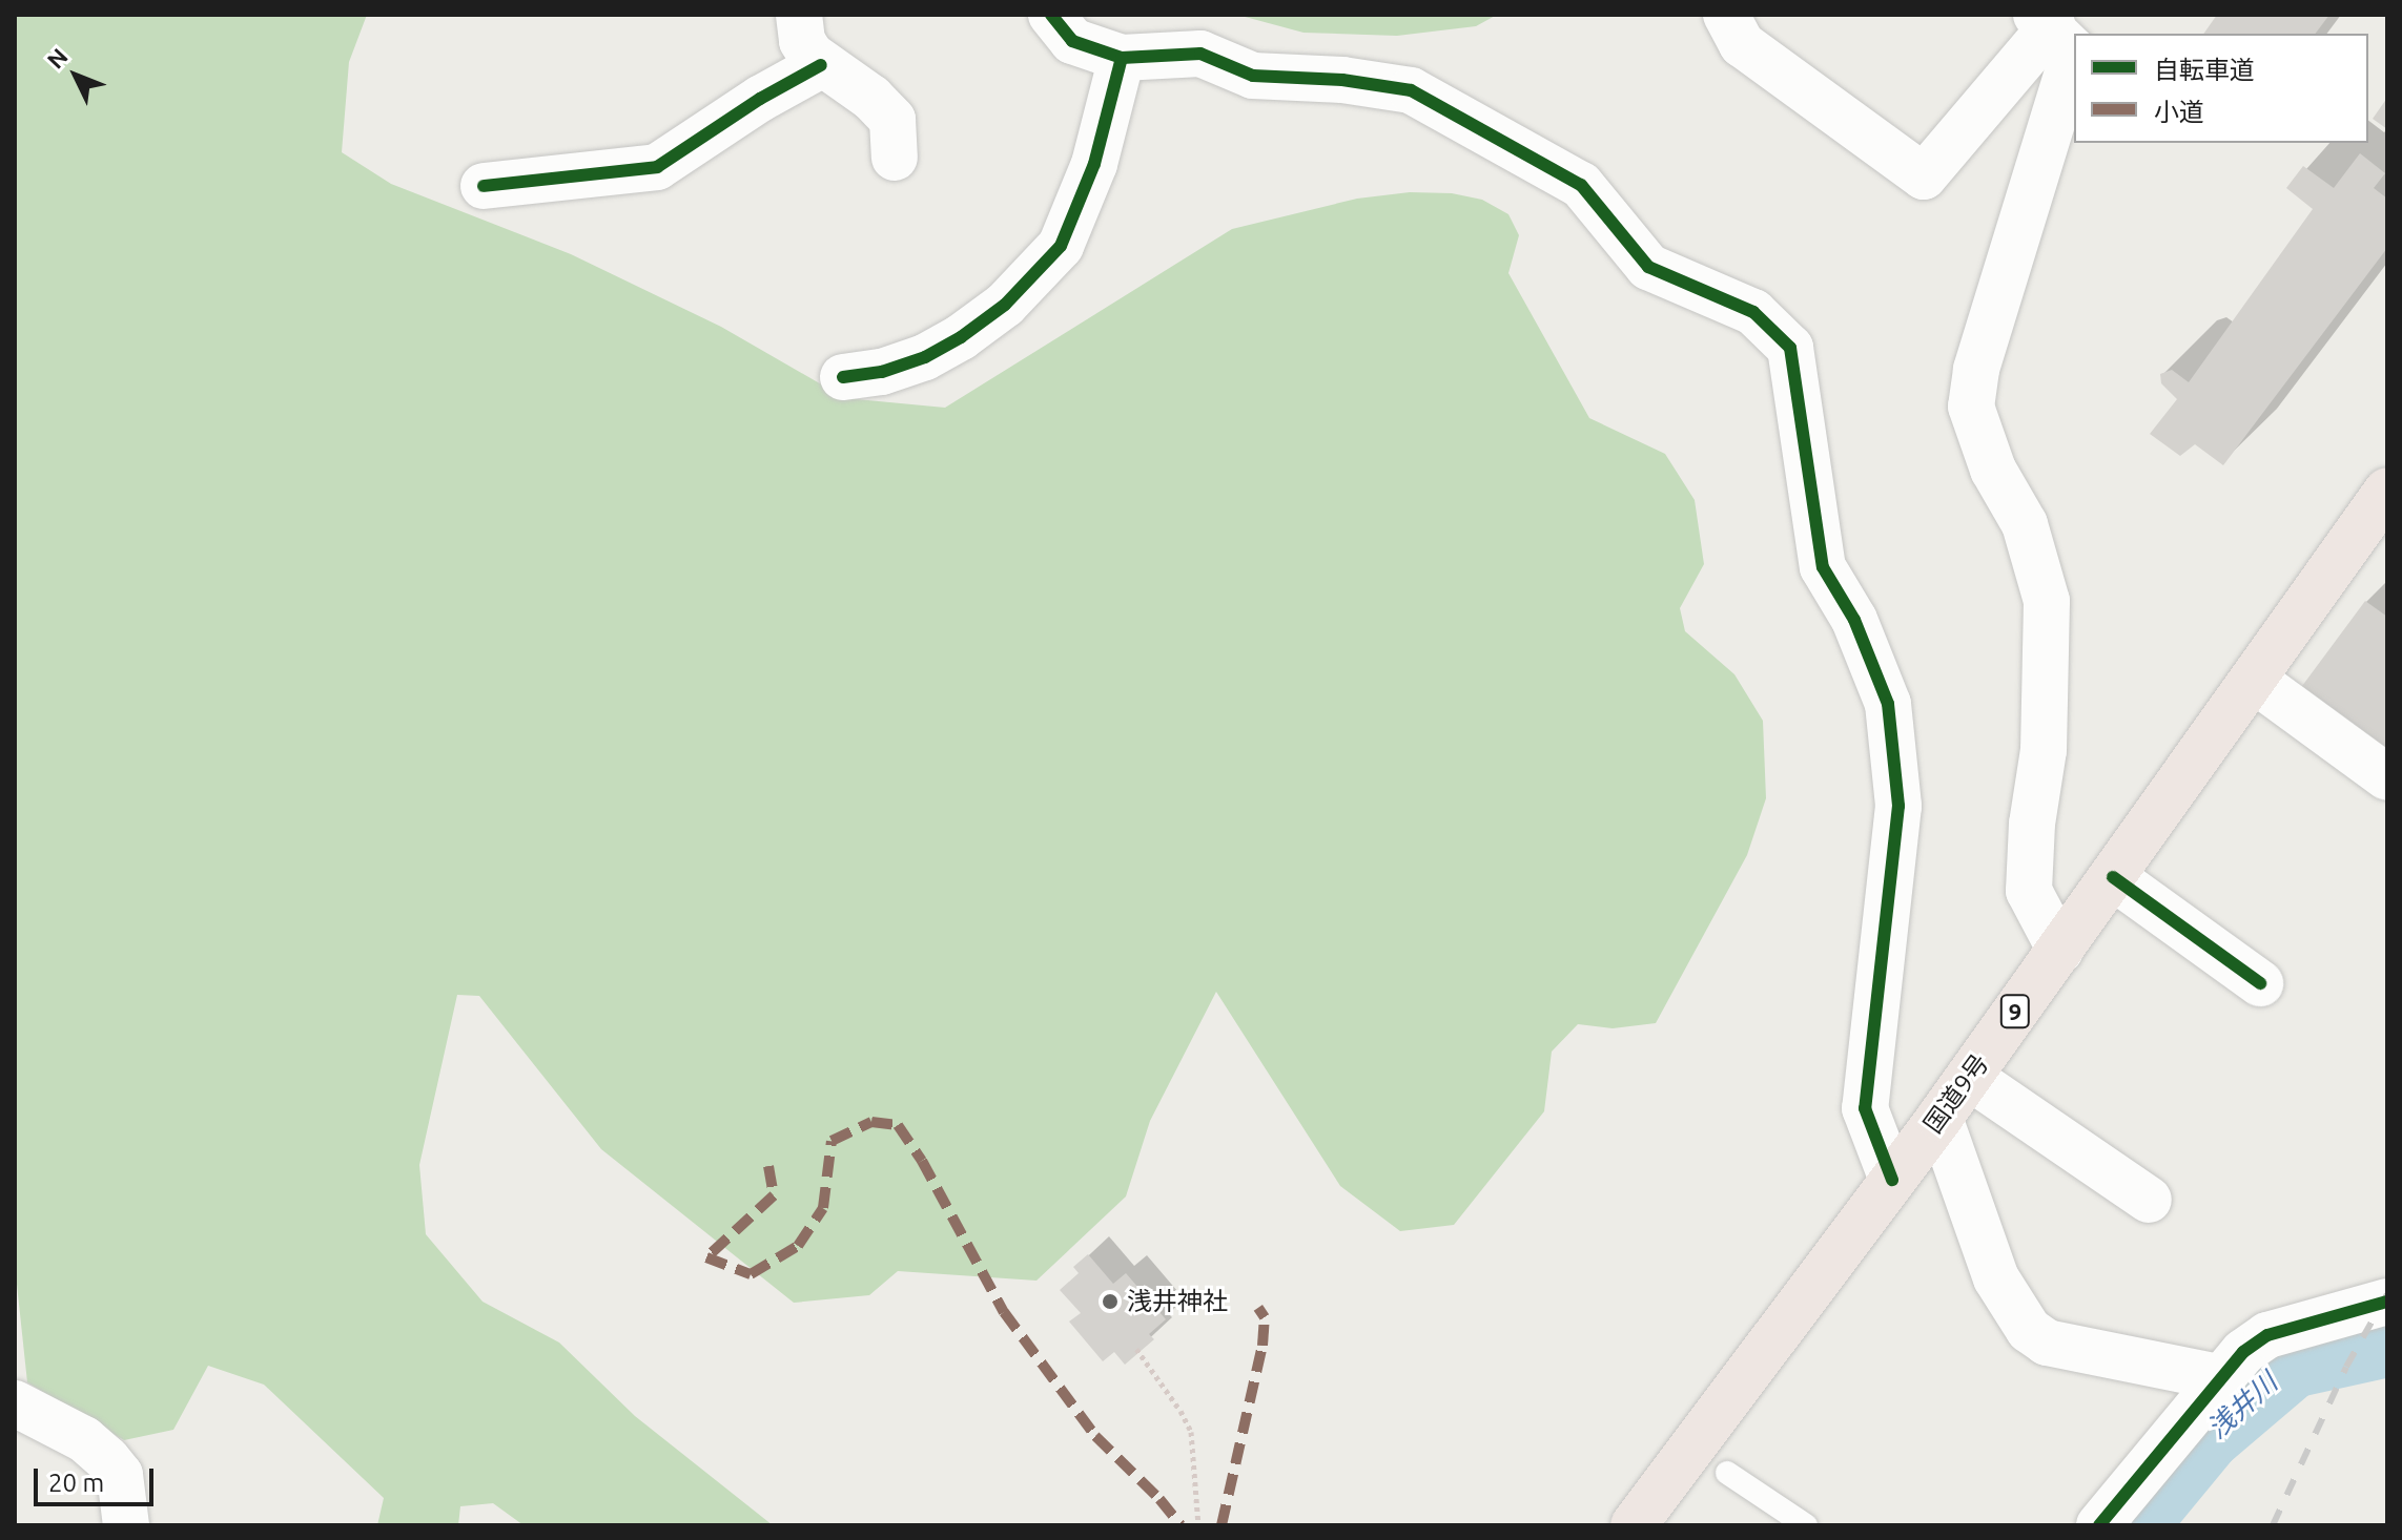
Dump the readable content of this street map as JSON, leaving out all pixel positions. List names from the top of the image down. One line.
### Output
{"streets":{"highway":["9","国道9号"]},"water":["浅井川"],"places":["浅井神社"],"legend":["自転車道","小道"],"scale_bar":"20 m","north":"top left"}
